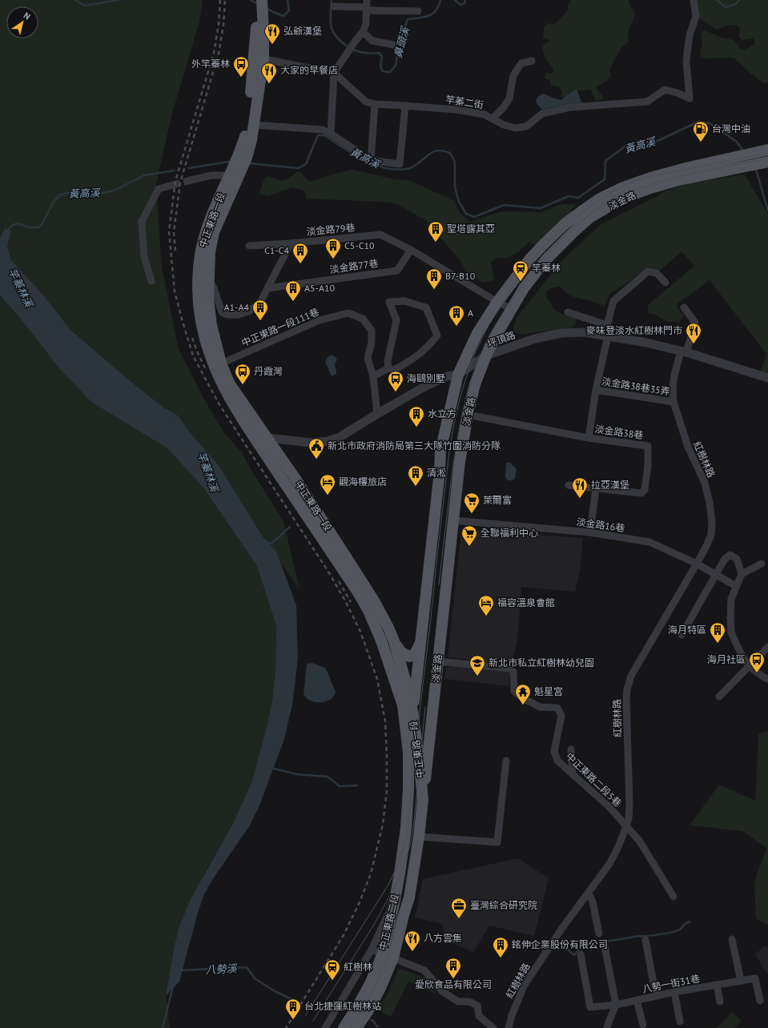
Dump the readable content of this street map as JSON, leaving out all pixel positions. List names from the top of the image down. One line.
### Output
{"streets":{"main road":["淡金路","中正東路一段","中正東路二段"],"street":["竿蓁二街","淡金路79巷","淡金路77巷","中正東路一段111巷","坪頂路","淡金路38巷35弄","淡金路38巷","紅樹林路","淡金路16巷","中正東路二段5巷","八勢一街31巷"]},"crossings":[["淡金路","中正東路一段"],["淡金路","坪頂路"],["淡金路","淡金路38巷"],["淡金路","淡金路16巷"],["淡金路","中正東路二段5巷"],["中正東路一段","中正東路一段111巷"],["中正東路一段","坪頂路"],["中正東路一段","中正東路二段"],["淡金路79巷","淡金路77巷"],["中正東路一段111巷","坪頂路"],["坪頂路","紅樹林路"],["淡金路38巷35弄","紅樹林路"],["紅樹林路","淡金路16巷"],["紅樹林路","中正東路二段5巷"]],"water":["鼻頭溪","黃高溪","竿蓁林溪","八勢溪"],"places":{"restaurant":["弘爺漢堡","大家的早餐店","麥味登淡水紅樹林門市","拉亞漢堡","八方雲集"],"bus stop":["外竿蓁林","丹霞灣","海鷗別墅","海月社區"],"fuel station":["台灣中油"],"building":["聖塔露其亞","C5-C10","C1-C4","B7-B10","A5-A10","A1-A4","A","水立方","清淞","海月特區","銘伸企業股份有限公司","愛欣食品有限公司","台北捷運紅樹林站"],"station":["竿蓁林","紅樹林"],"public building":["新北市政府消防局第三大隊竹圍消防分隊"],"hotel":["觀海樓旅店","福容溫泉會館"],"supermarket":["萊爾富","全聯福利中心"],"school or university":["新北市私立紅樹林幼兒園"],"temple":["魁星宮"],"office":["臺灣綜合研究院"]},"north":"top right"}
